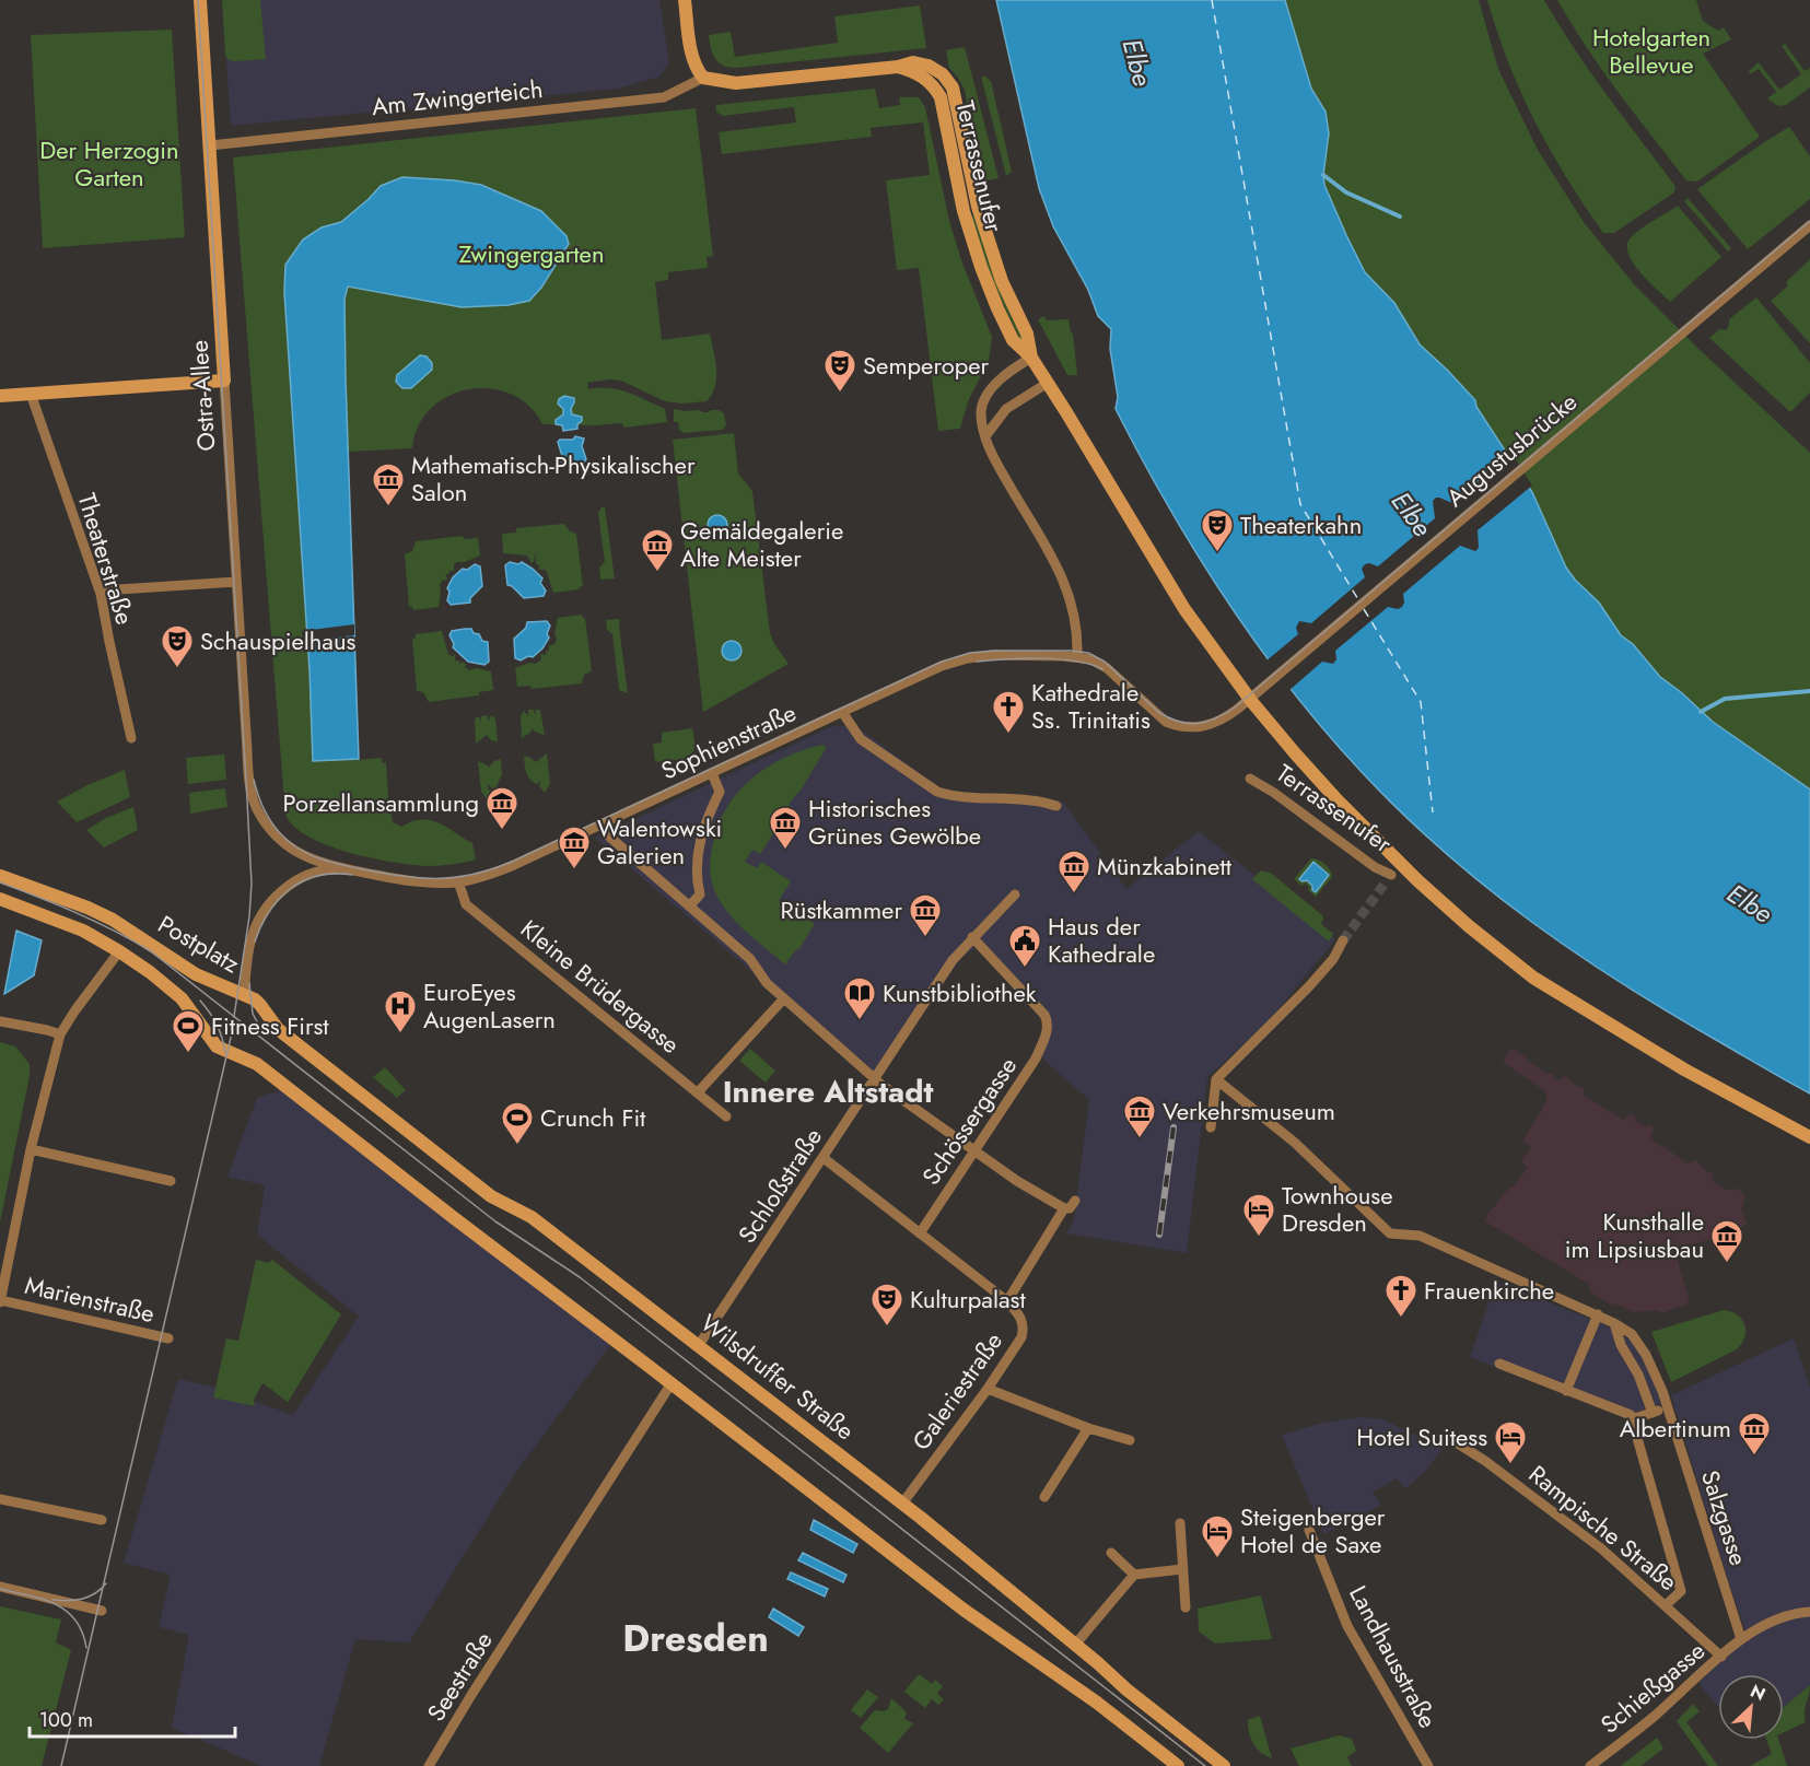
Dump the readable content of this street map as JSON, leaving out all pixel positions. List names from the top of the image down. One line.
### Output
{"streets":{"street":["Am Zwingerteich","Terrassenufer","Ostra-Allee","Augustusbrücke","Theaterstraße","Sophienstraße","Postplatz","Kleine Brüdergasse","Schössergasse","Schloßstraße","Marienstraße","Wilsdruffer Straße","Galeriestraße","Salzgasse","Rampische Straße","Landhausstraße","Seestraße","Schießgasse"]},"crossings":[["Am Zwingerteich","Terrassenufer"],["Am Zwingerteich","Ostra-Allee"],["Ostra-Allee","Sophienstraße"],["Augustusbrücke","Sophienstraße"],["Sophienstraße","Postplatz"],["Sophienstraße","Kleine Brüdergasse"],["Postplatz","Wilsdruffer Straße"],["Postplatz","Seestraße"],["Schössergasse","Schloßstraße"],["Schloßstraße","Wilsdruffer Straße"],["Wilsdruffer Straße","Galeriestraße"],["Salzgasse","Schießgasse"],["Rampische Straße","Schießgasse"]],"districts":["Innere Altstadt","Dresden"],"water":["Elbe"],"parks":["Hotelgarten Bellevue","Der Herzogin Garten","Zwingergarten"],"places":{"theatre":["Semperoper","Theaterkahn","Schauspielhaus","Kulturpalast"],"museum":["Mathematisch-Physikalischer Salon","Gemäldegalerie Alte Meister","Porzellansammlung","Historisches Grünes Gewölbe","Walentowski Galerien","Münzkabinett","Rüstkammer","Verkehrsmuseum","Kunsthalle im Lipsiusbau","Albertinum"],"church":["Kathedrale Ss. Trinitatis","Frauenkirche"],"public building":["Haus der Kathedrale"],"library":["Kunstbibliothek"],"hospital":["EuroEyes AugenLasern"],"sports":["Fitness First","Crunch Fit"],"hotel":["Townhouse Dresden","Hotel Suitess","Steigenberger Hotel de Saxe"]},"scale_bar":"100 m","north":"top right"}
